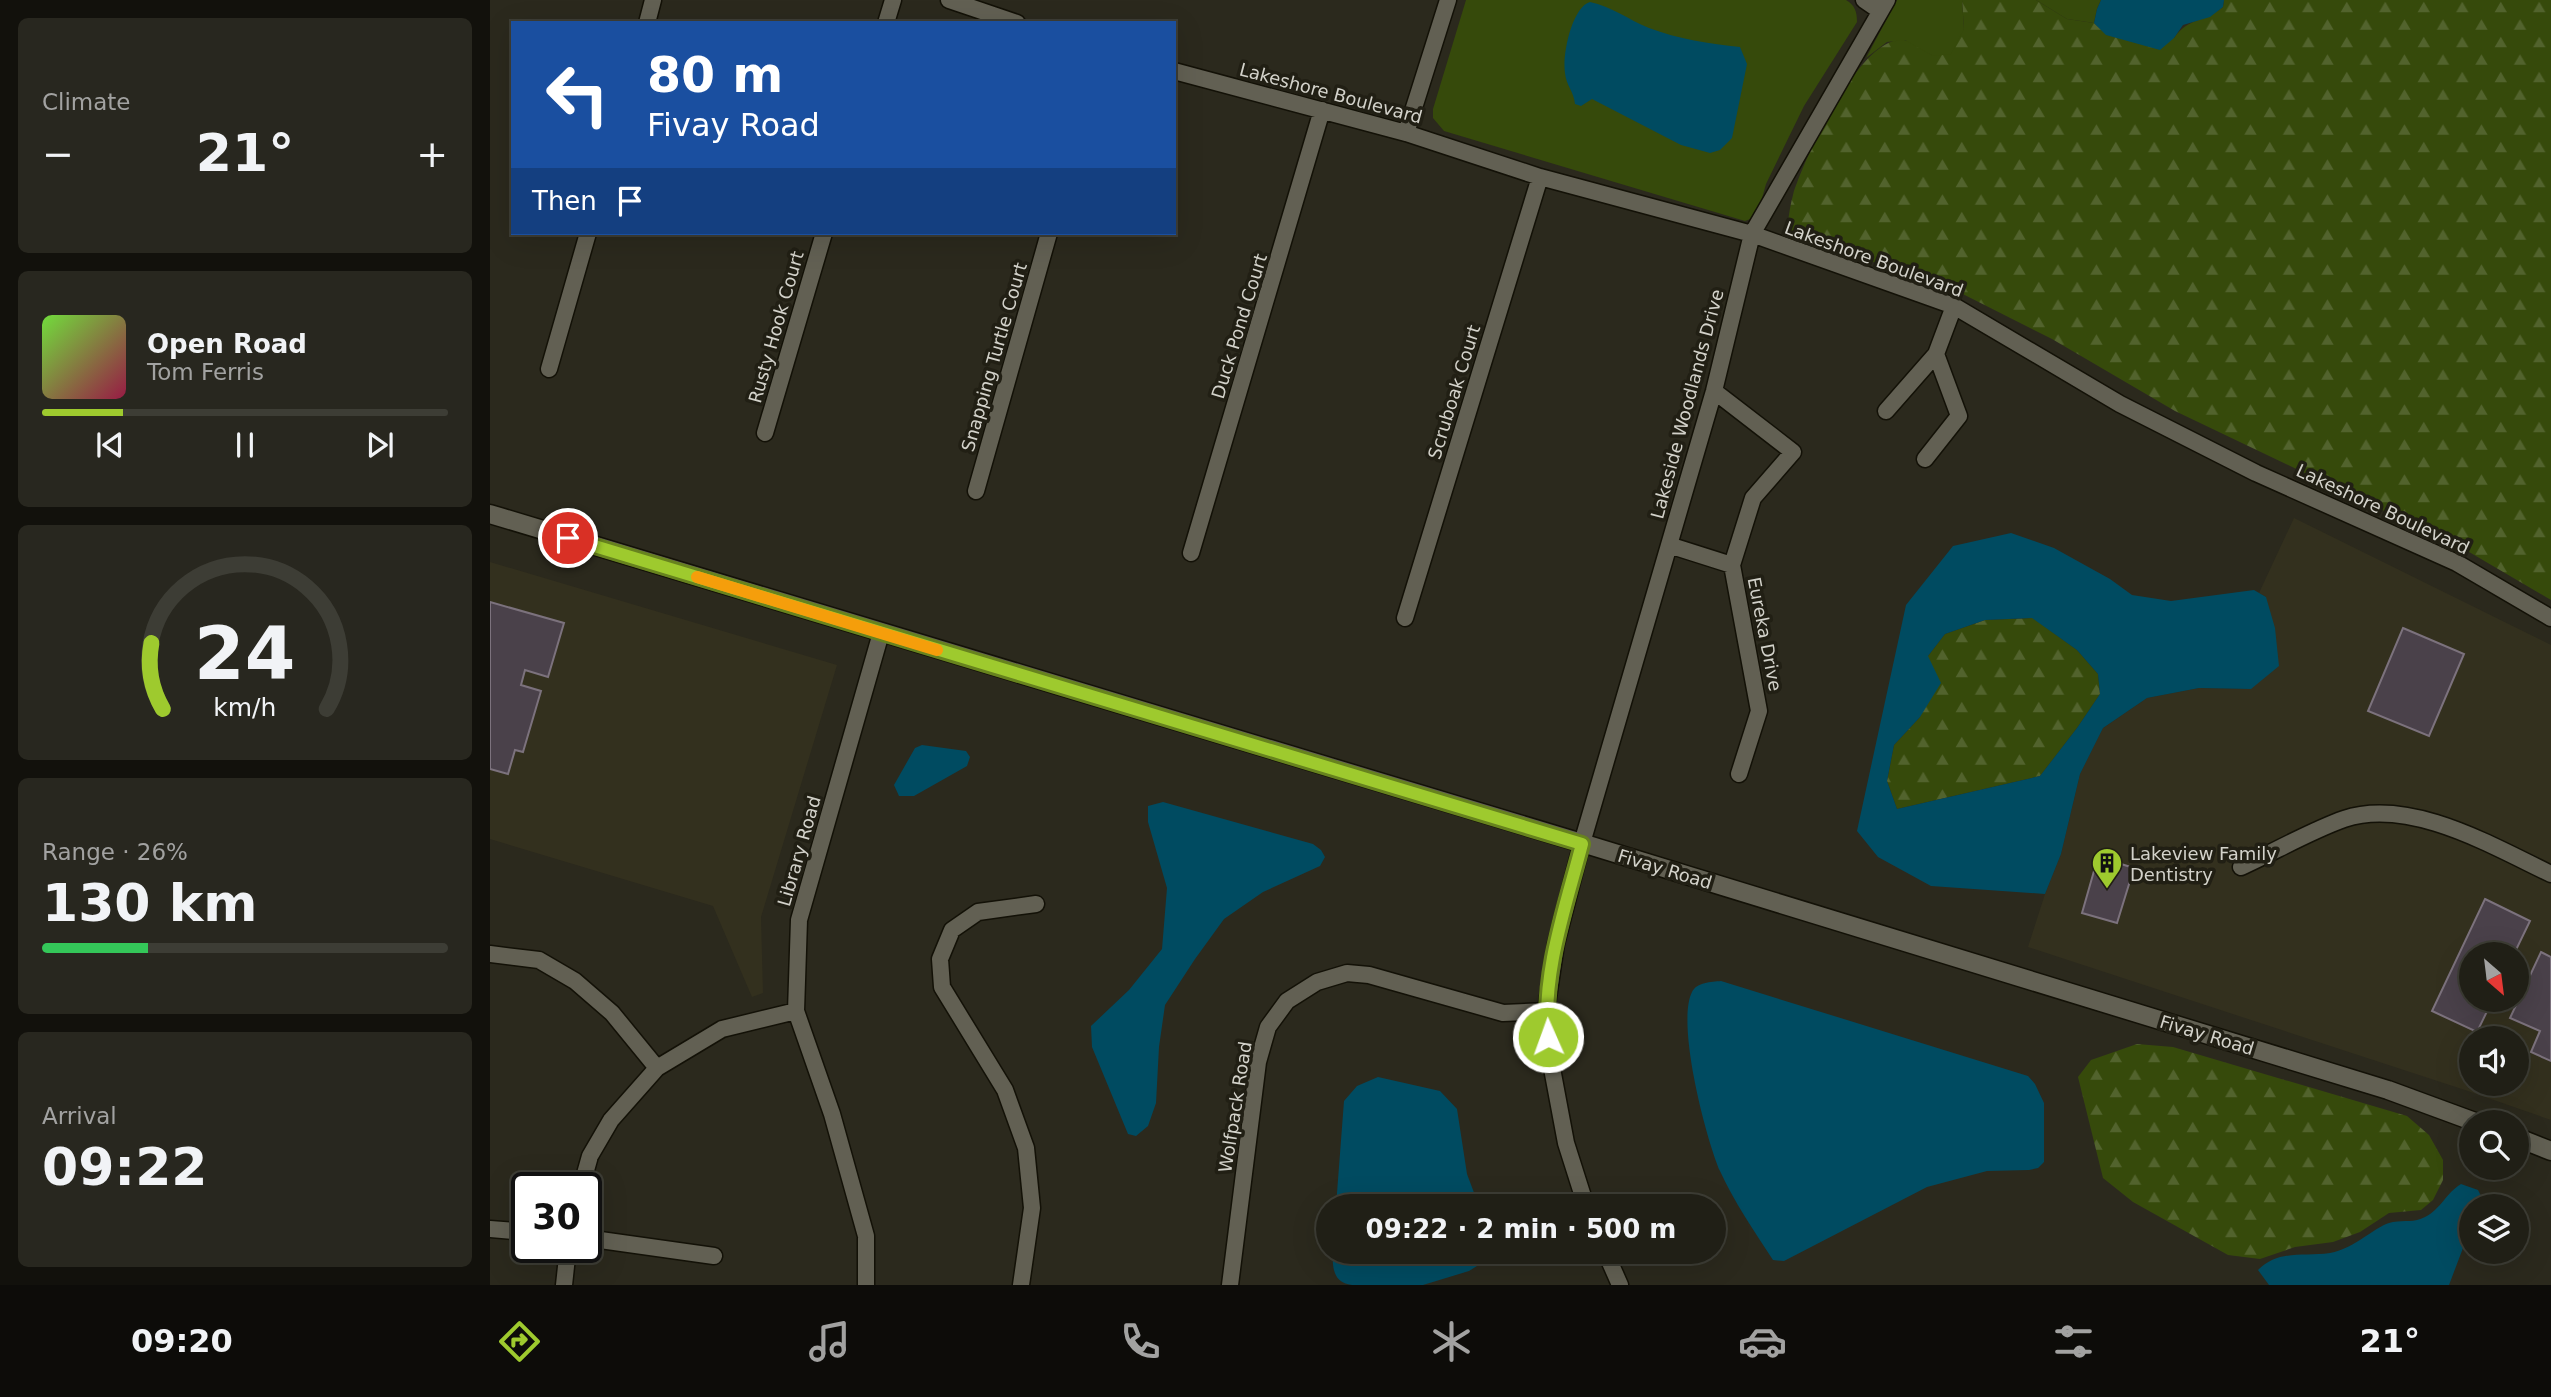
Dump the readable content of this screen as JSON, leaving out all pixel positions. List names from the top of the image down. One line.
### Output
{"streets":{"street":["Lakeshore Boulevard","Duck Pond Court","Rusty Hook Court","Snapping Turtle Court","Scruboak Court","Lakeside Woodlands Drive","Eureka Drive","Library Road","Fivay Road","Wolfpack Road"]},"crossings":[["Lakeshore Boulevard","Duck Pond Court"],["Lakeshore Boulevard","Scruboak Court"],["Lakeshore Boulevard","Lakeside Woodlands Drive"],["Lakeside Woodlands Drive","Eureka Drive"],["Lakeside Woodlands Drive","Fivay Road"],["Lakeside Woodlands Drive","Wolfpack Road"],["Library Road","Fivay Road"]],"places":{"building":["Lakeview Family Dentistry"]},"north":"bottom right","page":{"tile":["Climate",["Range · 26%","130 km"],["Arrival","09:22"]],"turn":["80 m","Fivay Road"],"heat":["−","21°","+"],"then":"Then","song":["Open Road","Tom Ferris"],"limit":"30","trip":"09:22 · 2 min · 500 m","tabs":["09:20","21°"],"gauge":["24","km/h"]}}
